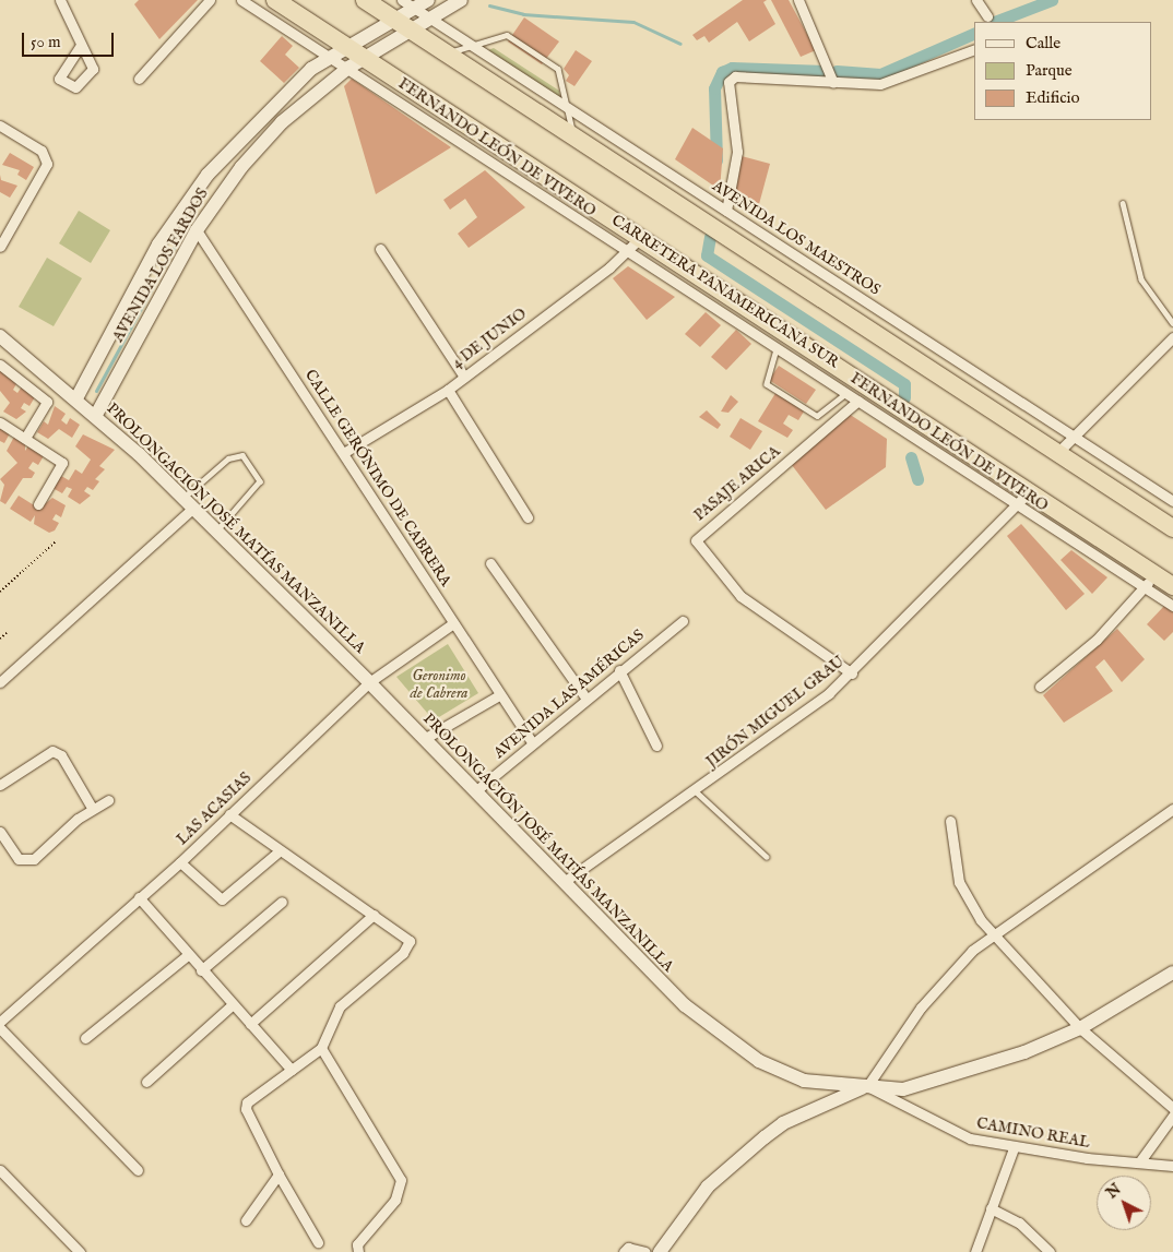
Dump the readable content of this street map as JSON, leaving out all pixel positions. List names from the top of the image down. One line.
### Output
{"streets":{"highway":["CARRETERA PANAMERICANA SUR"],"street":["FERNANDO LEÓN DE VIVERO","AVENIDA LOS MAESTROS","AVENIDA LOS FARDOS","4 DE JUNIO","CALLE GERÓNIMO DE CABRERA","PASAJE ARICA","PROLONGACIÓN JOSÉ MATÍAS MANZANILLA","AVENIDA LAS AMÉRICAS","JIRÓN MIGUEL GRAU","LAS ACASIAS","CAMINO REAL"]},"crossings":[["FERNANDO LEÓN DE VIVERO","AVENIDA LOS FARDOS"],["FERNANDO LEÓN DE VIVERO","CARRETERA PANAMERICANA SUR"],["FERNANDO LEÓN DE VIVERO","4 DE JUNIO"],["FERNANDO LEÓN DE VIVERO","PASAJE ARICA"],["FERNANDO LEÓN DE VIVERO","JIRÓN MIGUEL GRAU"],["AVENIDA LOS MAESTROS","AVENIDA LOS FARDOS"],["AVENIDA LOS FARDOS","CARRETERA PANAMERICANA SUR"],["AVENIDA LOS FARDOS","CALLE GERÓNIMO DE CABRERA"],["AVENIDA LOS FARDOS","PROLONGACIÓN JOSÉ MATÍAS MANZANILLA"],["CARRETERA PANAMERICANA SUR","4 DE JUNIO"],["CARRETERA PANAMERICANA SUR","JIRÓN MIGUEL GRAU"],["4 DE JUNIO","CALLE GERÓNIMO DE CABRERA"],["CALLE GERÓNIMO DE CABRERA","AVENIDA LAS AMÉRICAS"],["CALLE GERÓNIMO DE CABRERA","LAS ACASIAS"],["PASAJE ARICA","JIRÓN MIGUEL GRAU"],["PROLONGACIÓN JOSÉ MATÍAS MANZANILLA","AVENIDA LAS AMÉRICAS"],["PROLONGACIÓN JOSÉ MATÍAS MANZANILLA","JIRÓN MIGUEL GRAU"],["PROLONGACIÓN JOSÉ MATÍAS MANZANILLA","LAS ACASIAS"],["PROLONGACIÓN JOSÉ MATÍAS MANZANILLA","CAMINO REAL"]],"parks":["Geronimo de Cabrera"],"legend":["Calle","Parque","Edificio"],"scale_bar":"50 m","north":"top left"}
